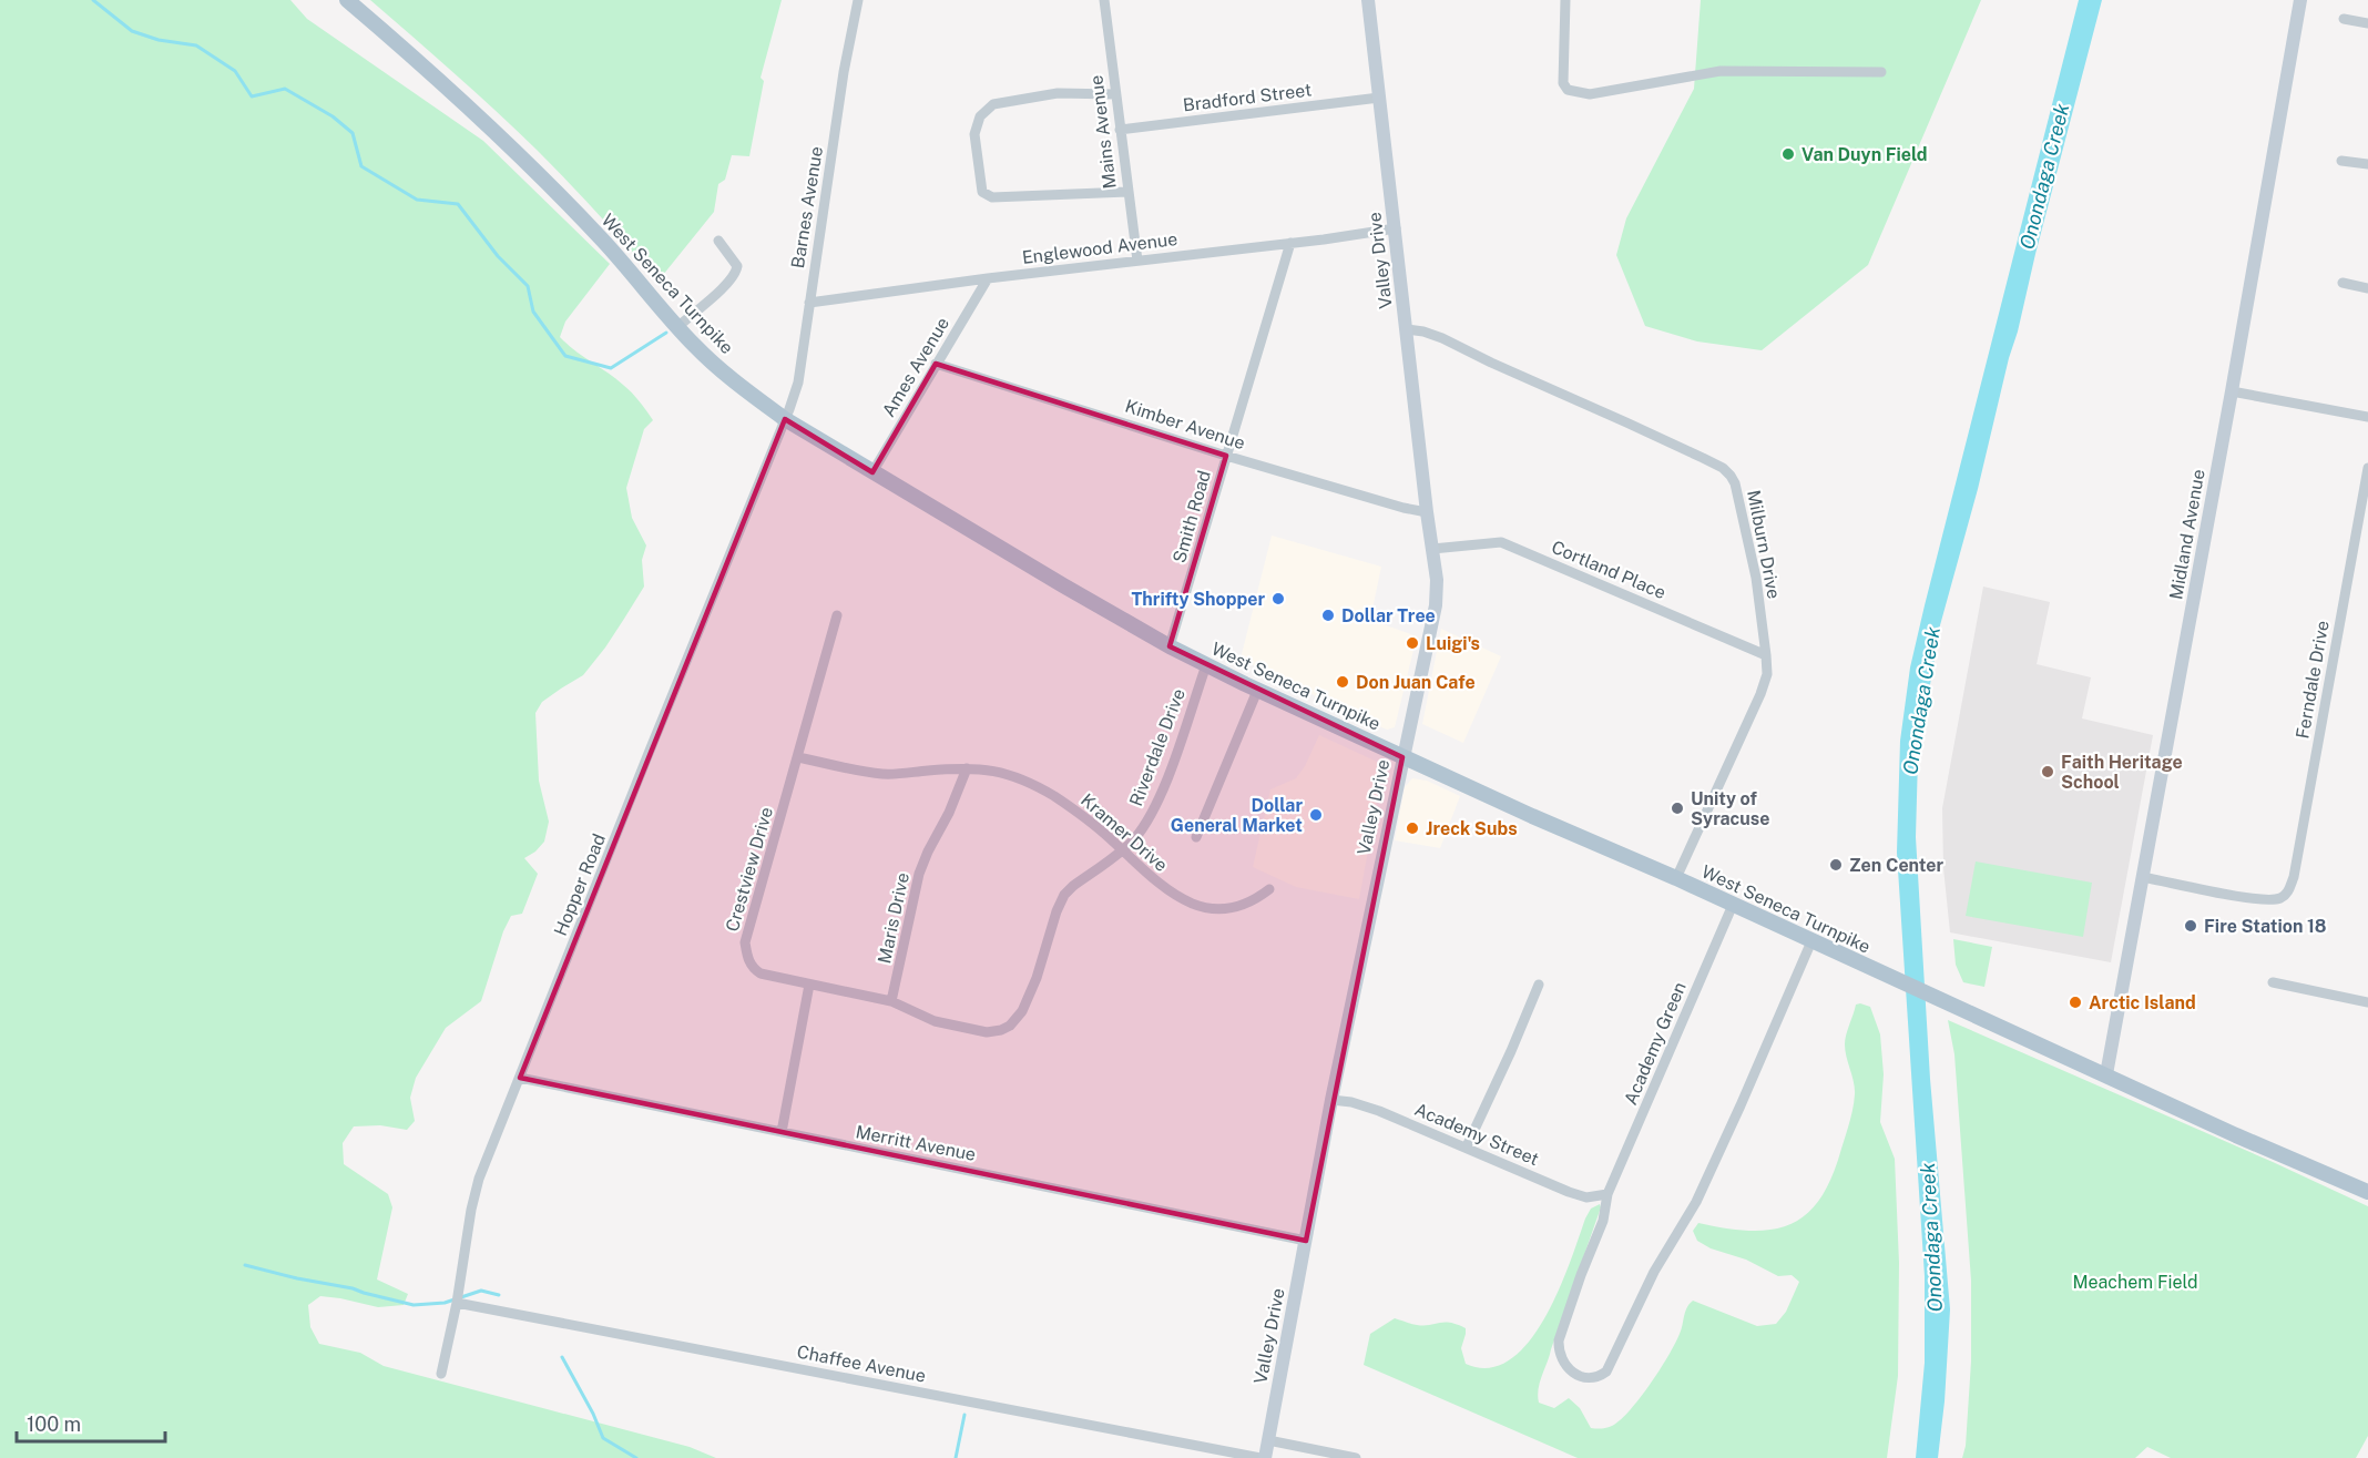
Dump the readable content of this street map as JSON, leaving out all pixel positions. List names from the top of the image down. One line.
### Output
{"streets":{"main road":["Valley Drive","West Seneca Turnpike","Midland Avenue"],"street":["Bradford Street","Mains Avenue","Barnes Avenue","Englewood Avenue","Ames Avenue","Kimber Avenue","Smith Road","Milburn Drive","Cortland Place","Ferndale Drive","Riverdale Drive","Kramer Drive","Crestview Drive","Hopper Road","Maris Drive","Academy Green","Academy Street","Merritt Avenue","Chaffee Avenue"]},"crossings":[["Bradford Street","Mains Avenue"],["Bradford Street","Valley Drive"],["Mains Avenue","Englewood Avenue"],["Barnes Avenue","Englewood Avenue"],["Barnes Avenue","West Seneca Turnpike"],["Barnes Avenue","Hopper Road"],["Englewood Avenue","Valley Drive"],["Englewood Avenue","Ames Avenue"],["Englewood Avenue","Smith Road"],["Valley Drive","West Seneca Turnpike"],["Valley Drive","Kimber Avenue"],["Valley Drive","Milburn Drive"],["Valley Drive","Cortland Place"],["Valley Drive","Academy Street"],["Valley Drive","Merritt Avenue"],["Valley Drive","Chaffee Avenue"],["West Seneca Turnpike","Ames Avenue"],["West Seneca Turnpike","Smith Road"],["West Seneca Turnpike","Midland Avenue"],["West Seneca Turnpike","Milburn Drive"],["West Seneca Turnpike","Riverdale Drive"],["West Seneca Turnpike","Hopper Road"],["West Seneca Turnpike","Academy Green"],["Ames Avenue","Kimber Avenue"],["Kimber Avenue","Smith Road"],["Midland Avenue","Ferndale Drive"],["Milburn Drive","Cortland Place"],["Riverdale Drive","Kramer Drive"],["Riverdale Drive","Maris Drive"],["Kramer Drive","Crestview Drive"],["Kramer Drive","Maris Drive"],["Hopper Road","Merritt Avenue"],["Hopper Road","Chaffee Avenue"],["Academy Green","Academy Street"]],"water":["Onondaga Creek"],"parks":["Meachem Field"],"places":["Van Duyn Field","Thrifty Shopper","Dollar Tree","Luigi's","Don Juan Cafe","Faith Heritage School","Unity of Syracuse","Dollar General Market","Jreck Subs","Zen Center","Fire Station 18","Arctic Island"],"scale_bar":"100 m"}
